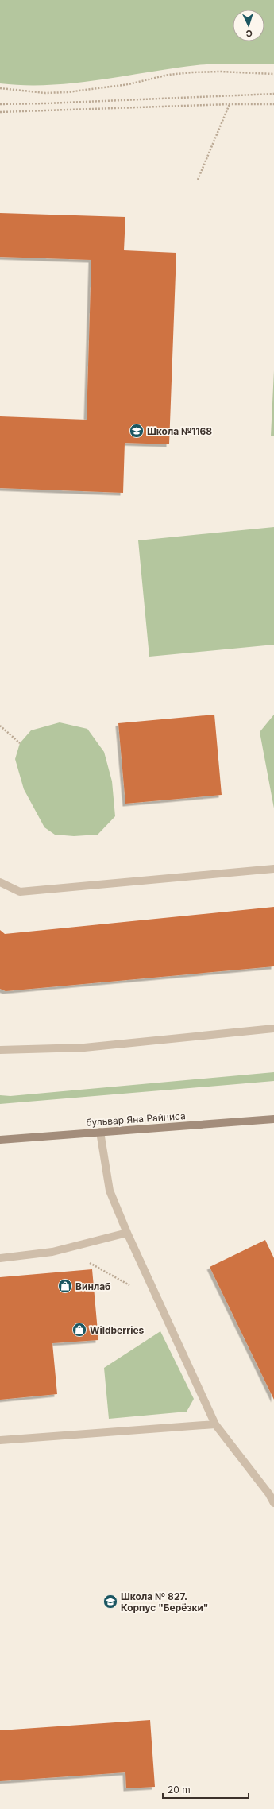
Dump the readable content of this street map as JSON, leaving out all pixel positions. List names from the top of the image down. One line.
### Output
{"streets":{"main road":["бульвар Яна Райниса"]},"places":{"school or university":["Школа №1168","Школа № 827. Корпус \"Берёзки\""],"shop":["Винлаб","Wildberries"]},"scale_bar":"20 m","north":"bottom"}
